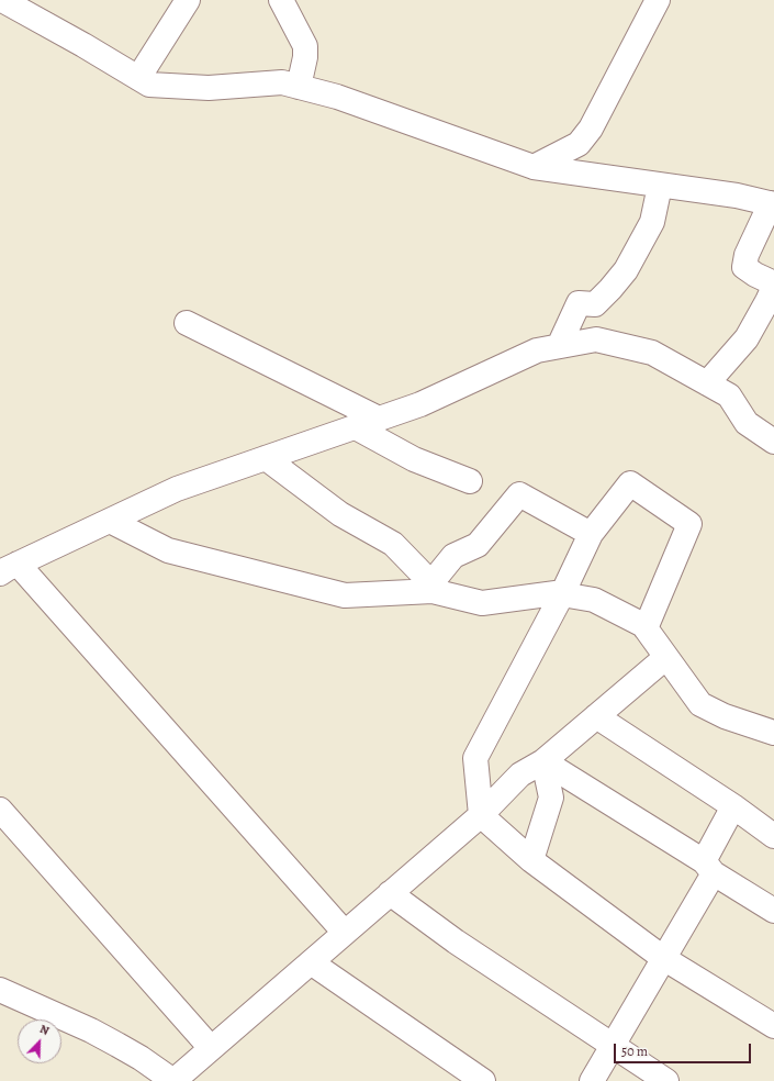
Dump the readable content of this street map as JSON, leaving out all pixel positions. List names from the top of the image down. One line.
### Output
{"scale_bar":"50 m","north":"top right"}
